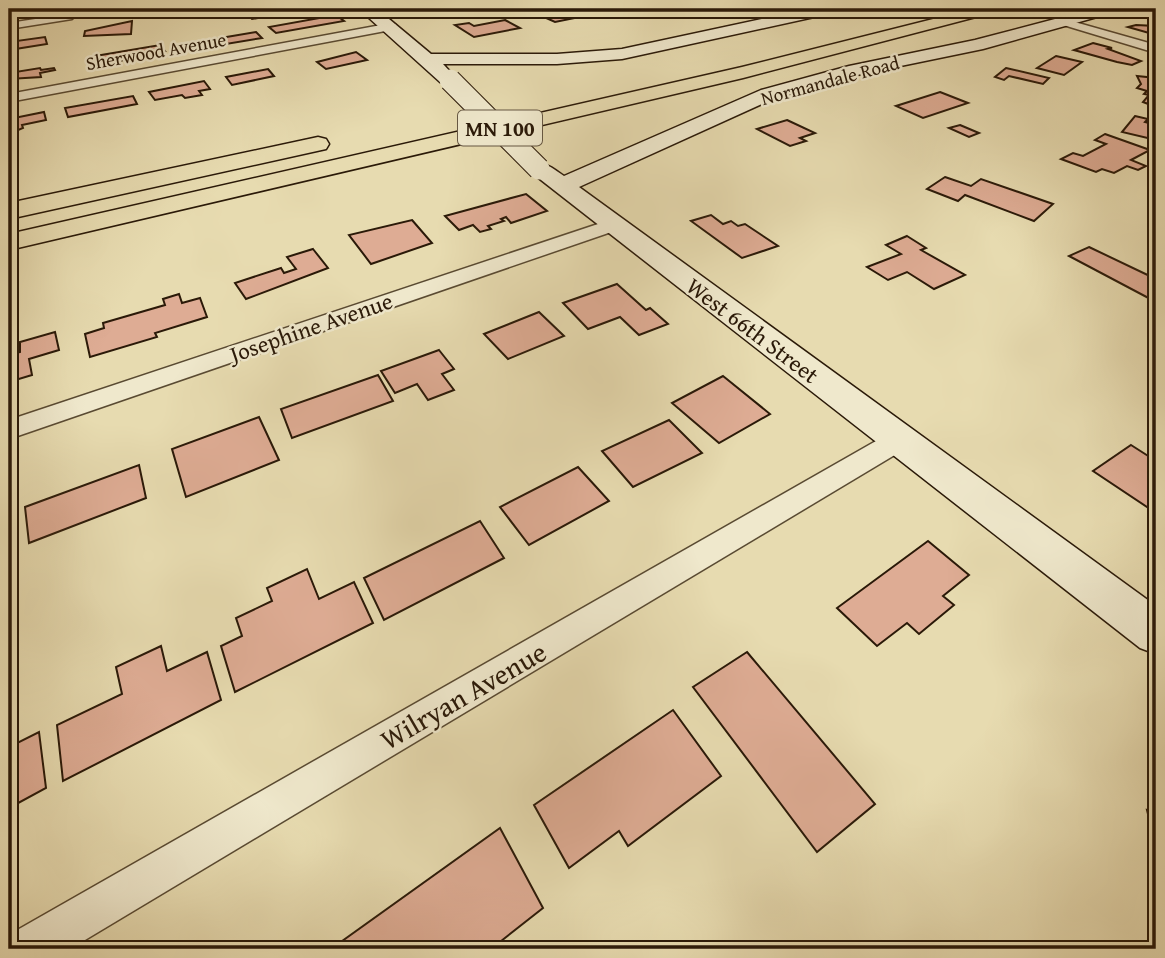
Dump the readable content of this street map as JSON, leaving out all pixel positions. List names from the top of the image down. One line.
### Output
{"streets":{"highway":["MN 100"],"street":["Sherwood Avenue","Normandale Road","Josephine Avenue","West 66th Street","Wilryan Avenue"]},"crossings":[["Sherwood Avenue","West 66th Street"],["Normandale Road","West 66th Street"],["Josephine Avenue","West 66th Street"],["West 66th Street","Wilryan Avenue"]]}
